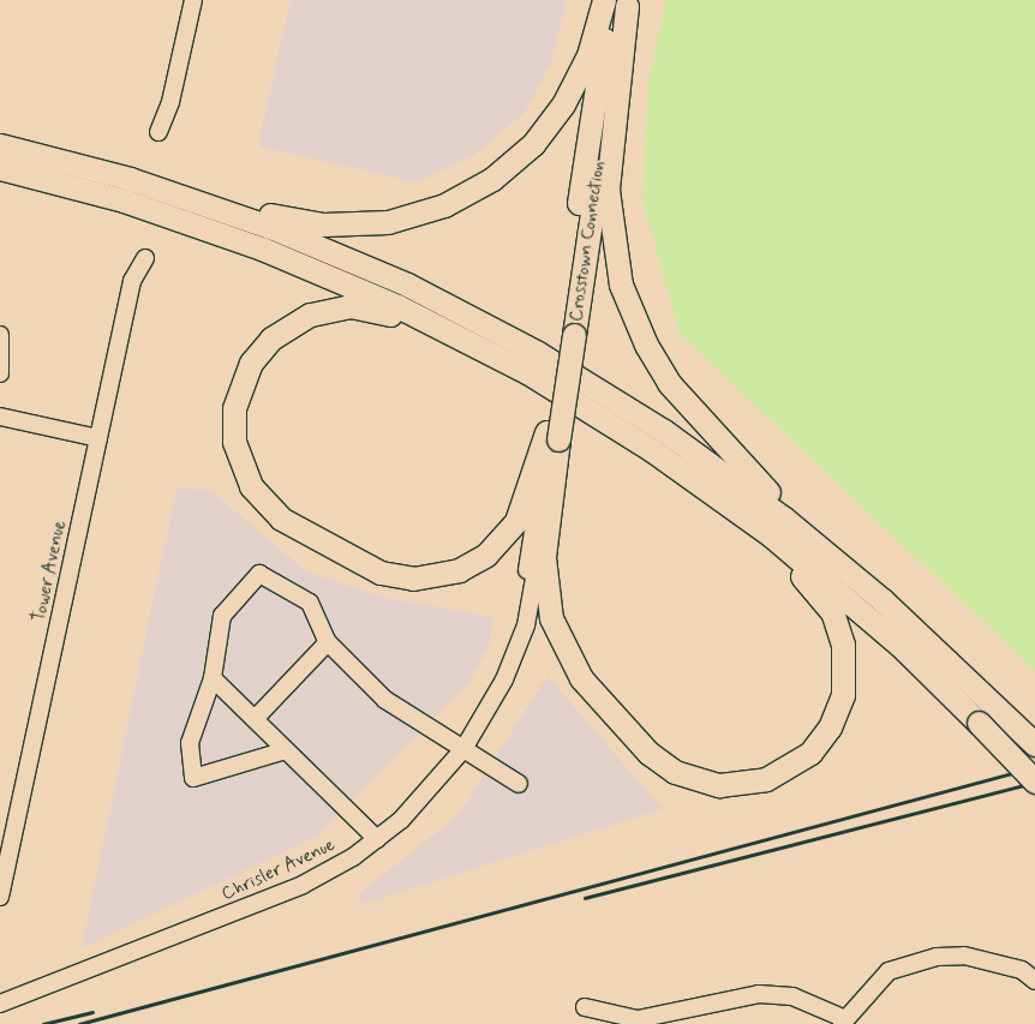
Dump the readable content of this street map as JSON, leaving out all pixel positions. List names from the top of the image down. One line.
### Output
{"streets":{"highway":["Crosstown Connection"],"street":["Tower Avenue","Chrisler Avenue"]},"crossings":[["Crosstown Connection","Chrisler Avenue"]]}
